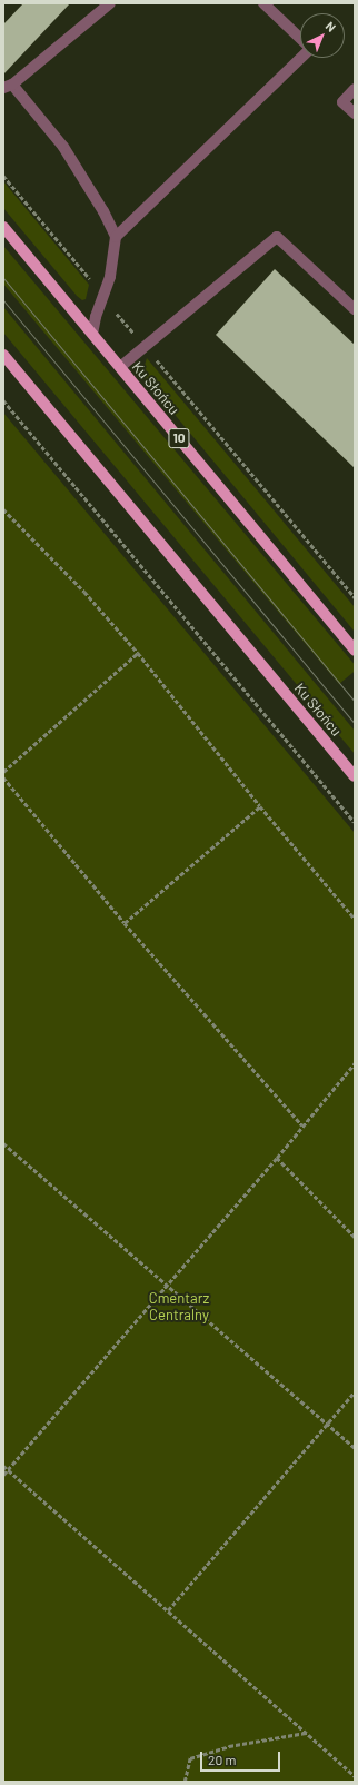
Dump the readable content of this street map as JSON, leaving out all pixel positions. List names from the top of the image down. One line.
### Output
{"streets":{"main road":["Ku Słońcu","10"]},"parks":["Cmentarz Centralny"],"scale_bar":"20 m","north":"top right"}
